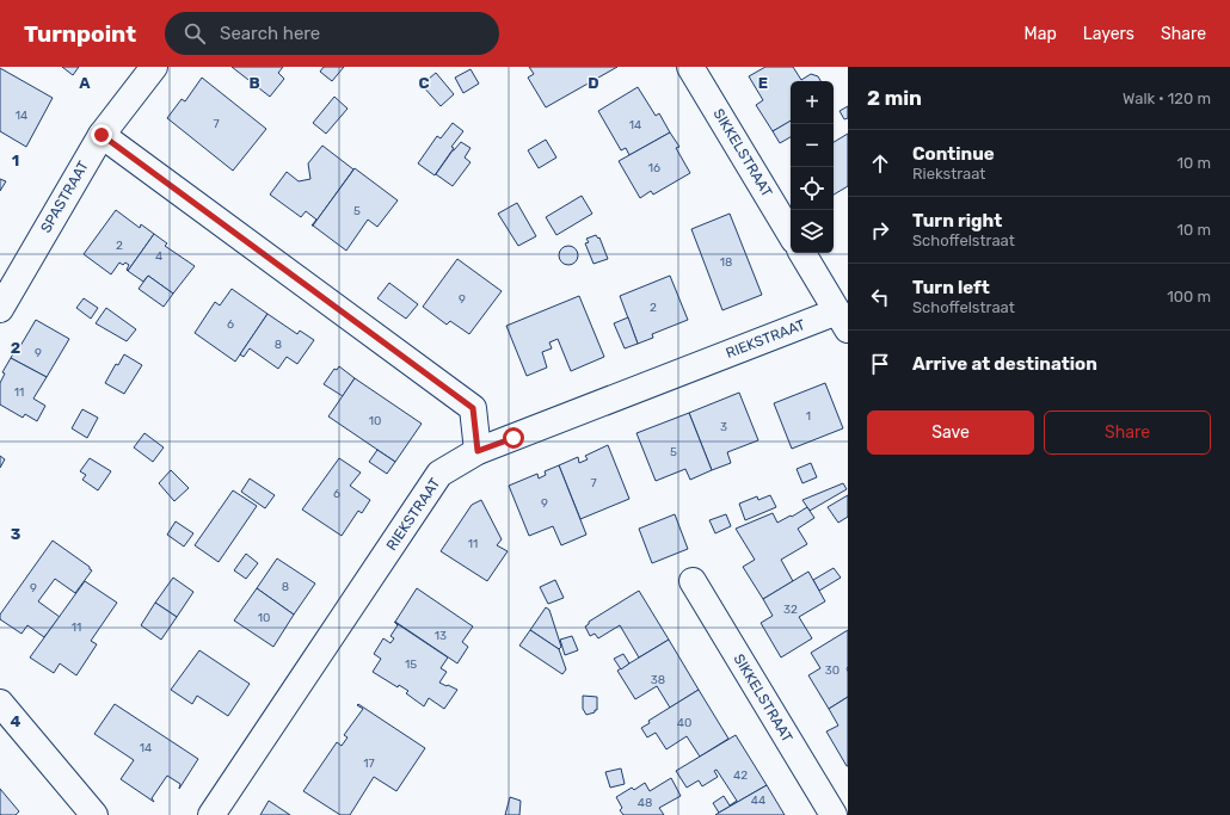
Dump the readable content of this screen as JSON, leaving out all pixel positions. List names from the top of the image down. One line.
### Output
{"streets":{"street":["SIKKELSTRAAT","SPASTRAAT","RIEKSTRAAT"]},"house_numbers":["14","7","14","16","5","2","4","18","9","2","6","8","9","11","1","10","3","5","7","6","9","11","8","9","32","10","11","13","15","30","38","40","14","17","42","44","48"],"page":{"header":"Turnpoint","search":"Search here","nav":["Map","Layers","Share"],"heading":["2 min","Walk · 120 m"],"map_buttons":["+","−"],"list":[["Continue","Riekstraat","10 m"],["Turn right","Schoffelstraat","10 m"],["Turn left","Schoffelstraat","100 m"],"Arrive at destination"],"buttons":["Save","Share"]},"grid":{"columns":["A","B","C","D","E"],"rows":["1","2","3","4"]}}
